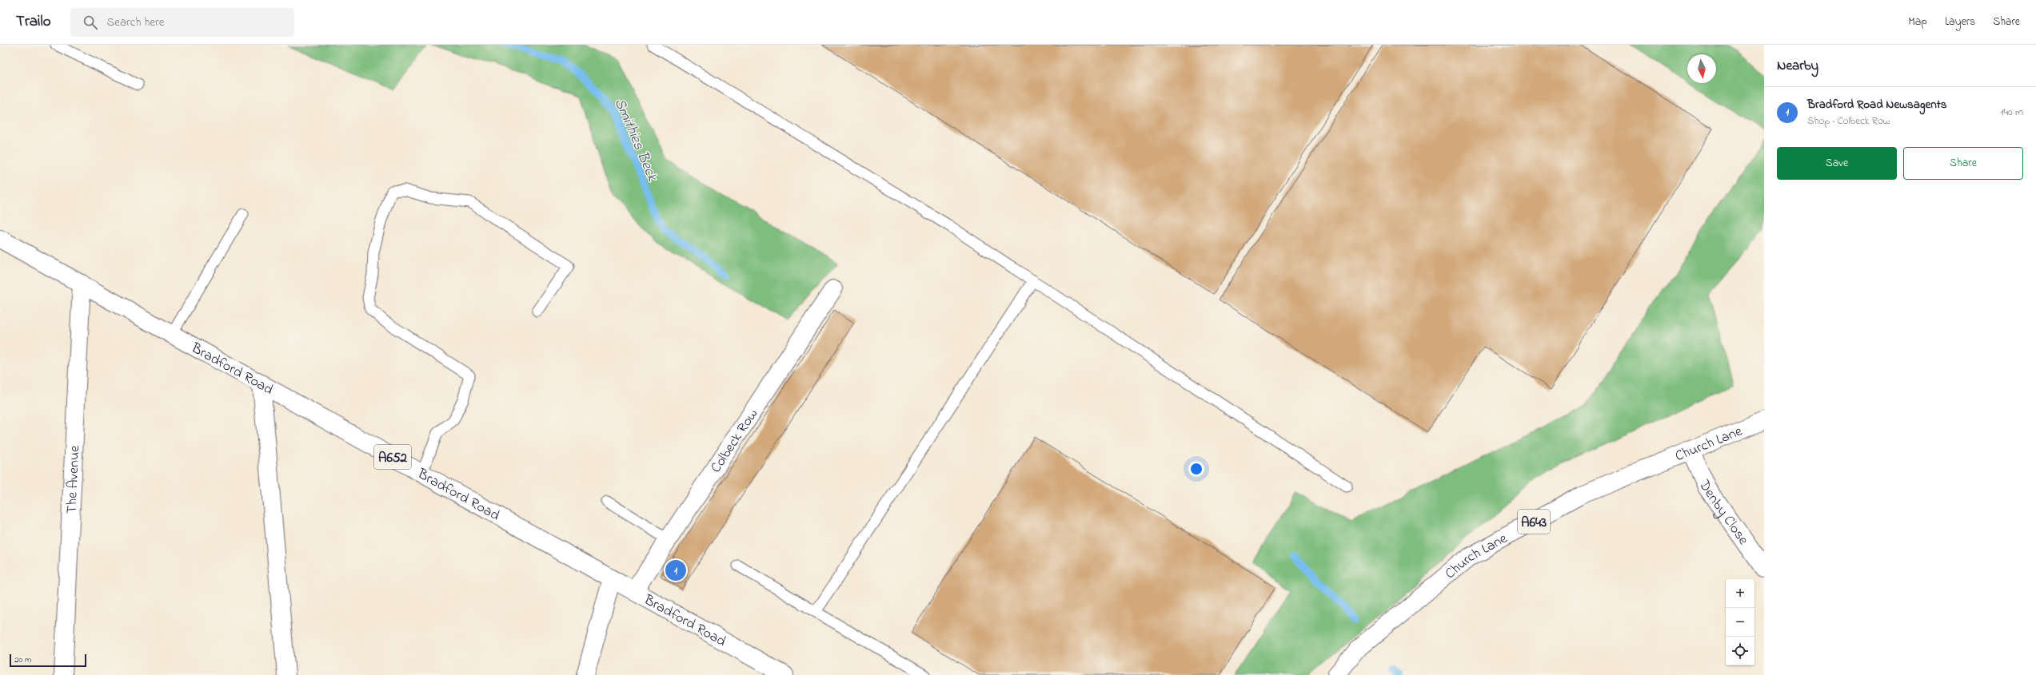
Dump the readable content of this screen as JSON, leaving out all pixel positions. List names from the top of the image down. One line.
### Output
{"streets":{"main road":["Bradford Road","Colbeck Row","Church Lane","A652","The Avenue","Denby Close","A643"]},"crossings":[["Bradford Road","Colbeck Row"],["Bradford Road","The Avenue"],["Church Lane","Denby Close"]],"water":["Smithies Beck"],"scale_bar":"20 m","north":"bottom","page":{"header":"Trailo","search":"Search here","nav":["Map","Layers","Share"],"heading":"Nearby","list":[{"mark":"1","name":"Bradford Road Newsagents","note":"Shop · Colbeck Row","value":"140 m"}],"buttons":["Save","Share"],"pins":"1","map_buttons":["+","−"],"scale":"20 m"}}
